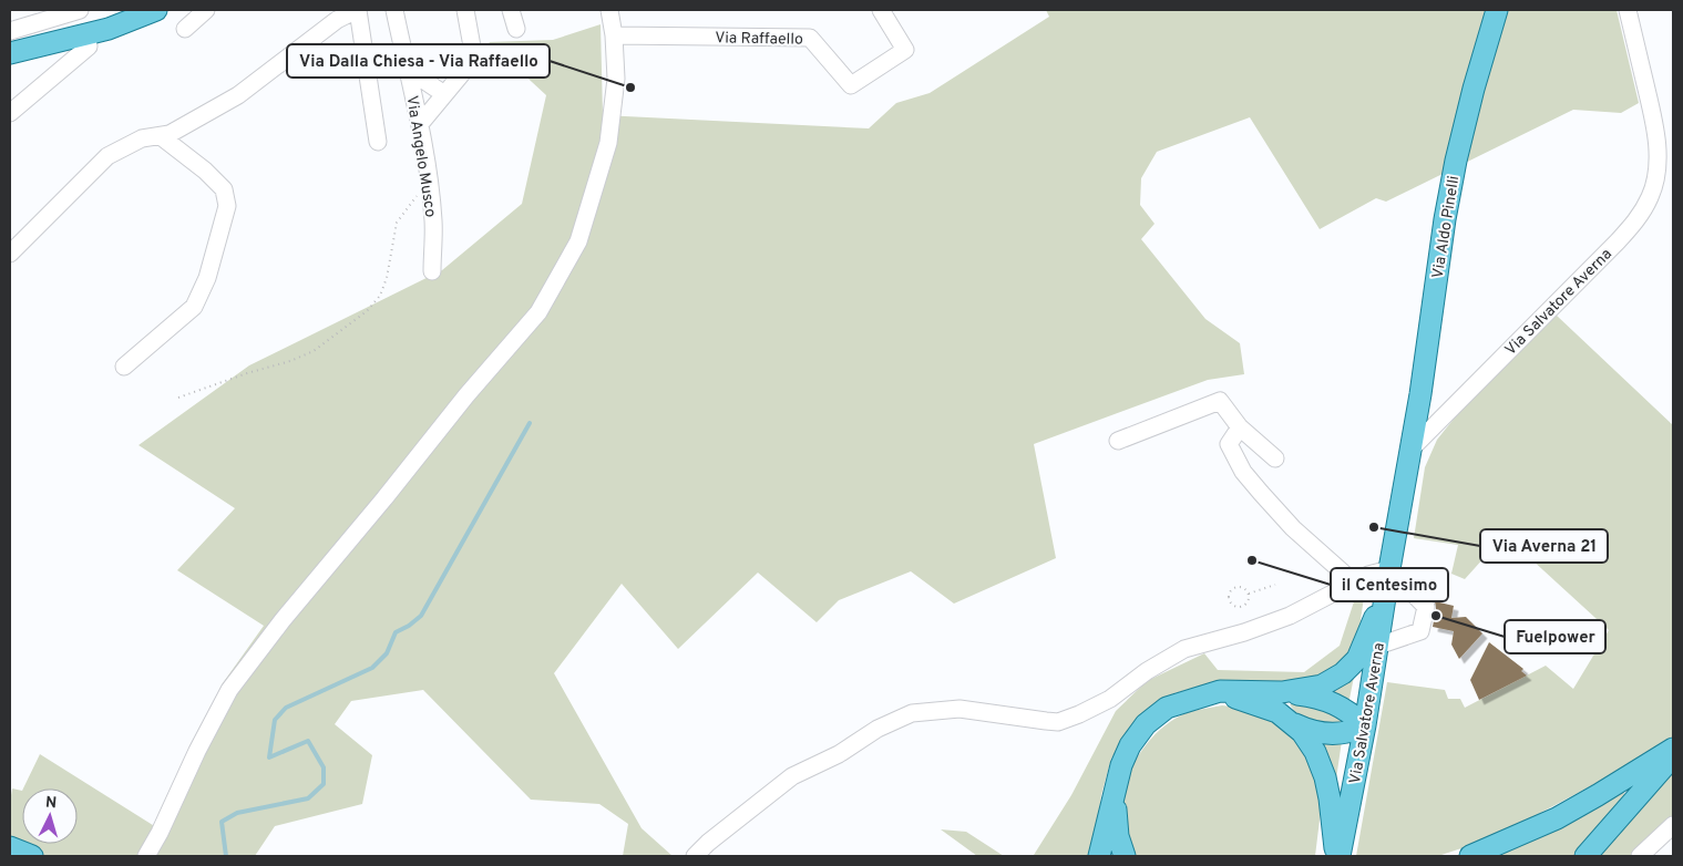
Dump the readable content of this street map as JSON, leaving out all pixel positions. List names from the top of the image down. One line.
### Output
{"streets":{"main road":["Via Aldo Pinelli","Via Salvatore Averna"],"street":["Via Raffaello","Via Angelo Musco"]},"crossings":[["Via Aldo Pinelli","Via Salvatore Averna"]],"places":["Via Dalla Chiesa - Via Raffaello","Via Averna 21","il Centesimo","Fuelpower"],"north":"top"}
